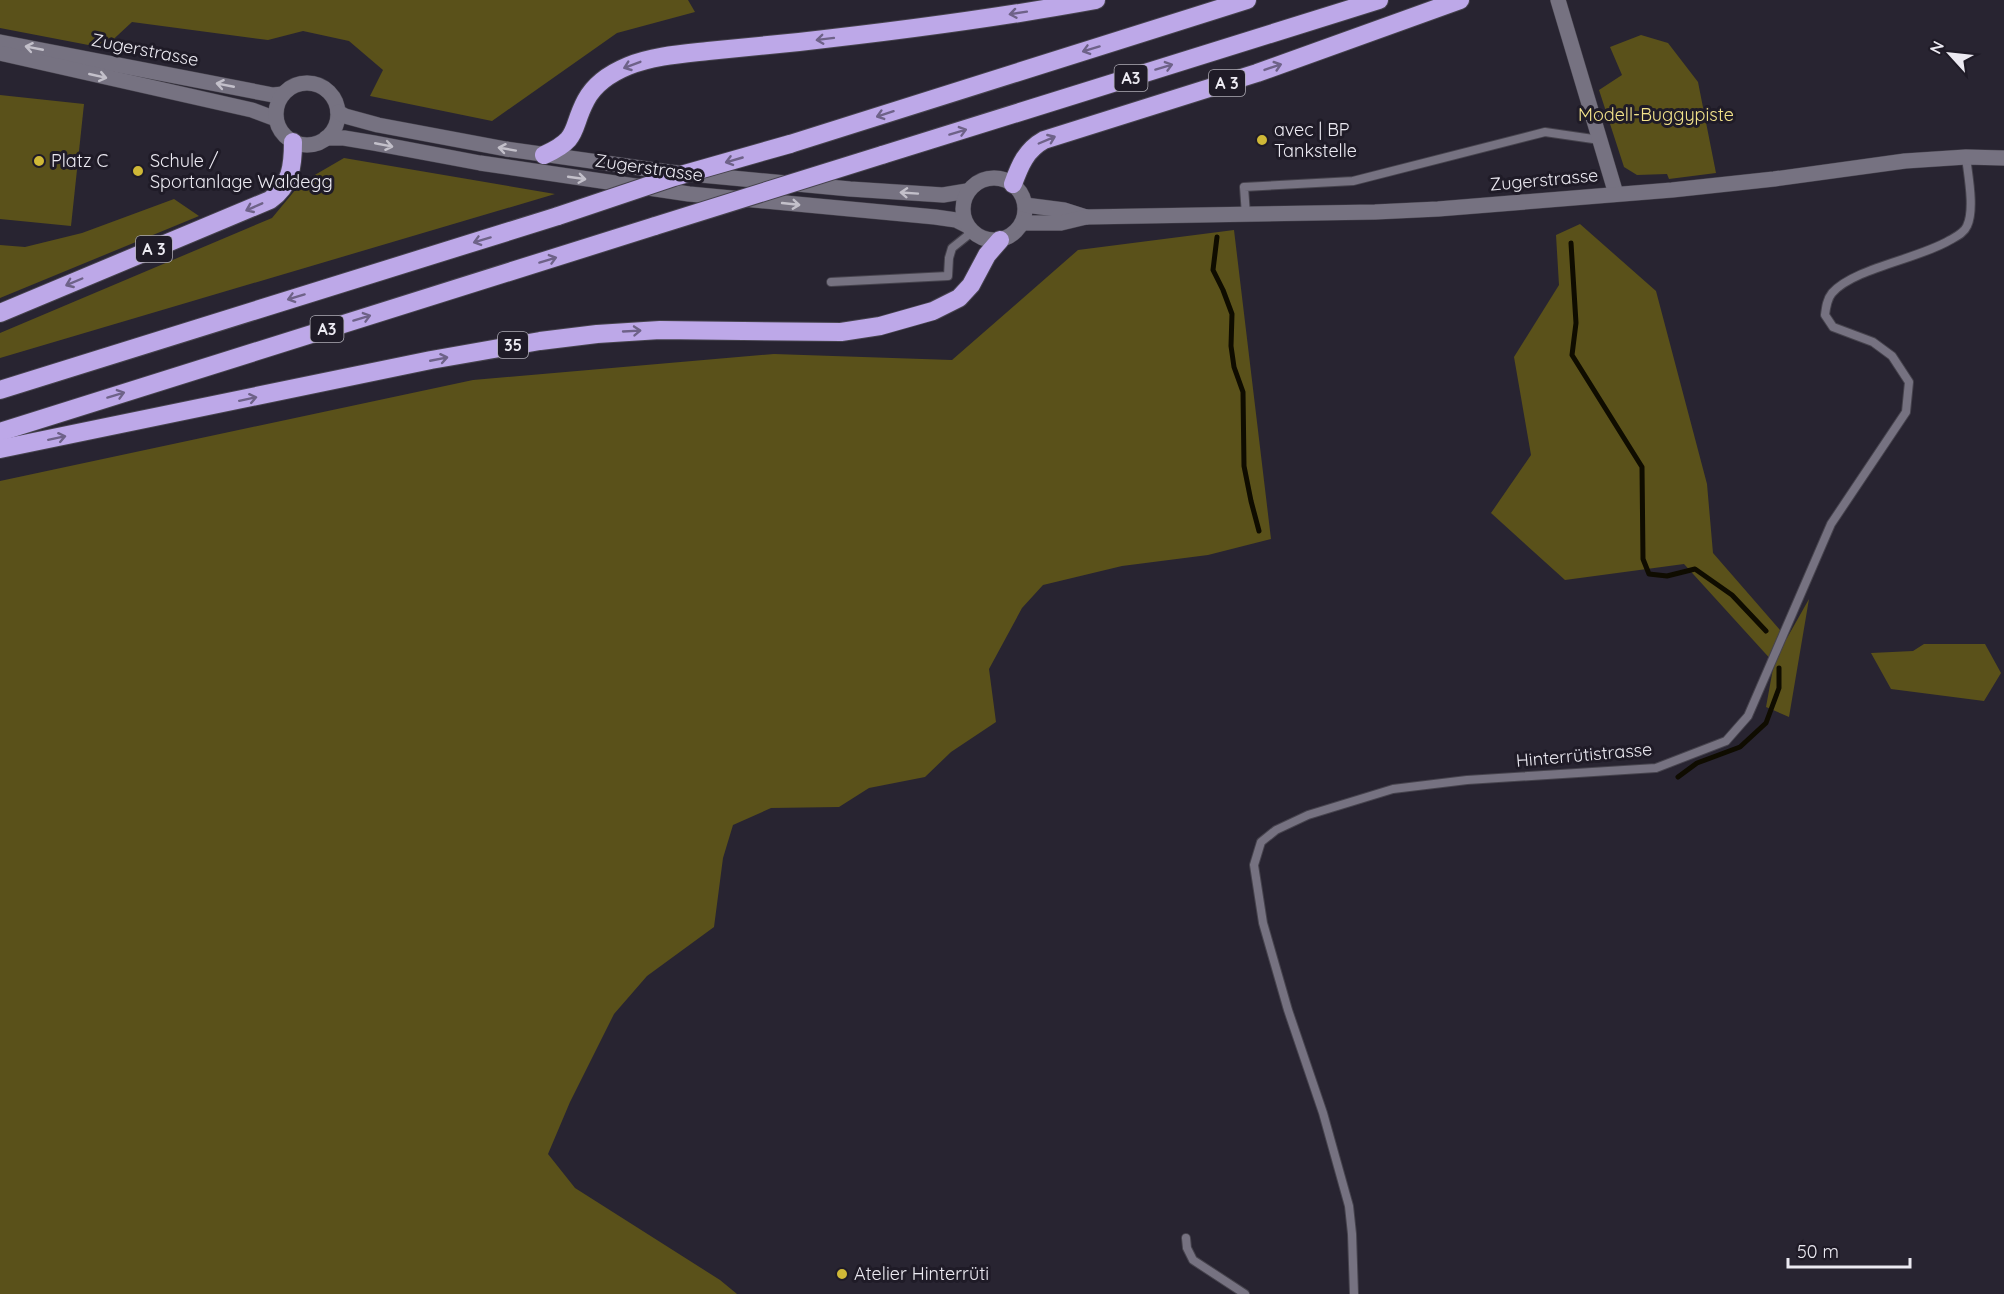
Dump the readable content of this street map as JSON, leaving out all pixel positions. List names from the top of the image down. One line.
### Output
{"streets":{"highway":["A3","A 3","35"],"main road":["Zugerstrasse"],"lane":["Hinterrütistrasse"]},"crossings":[["Zugerstrasse","A 3"],["Zugerstrasse","35"],["Zugerstrasse","Hinterrütistrasse"],["A 3","35"]],"parks":["Modell-Buggypiste"],"places":["avec | BP Tankstelle","Platz C","Schule / Sportanlage Waldegg","Atelier Hinterrüti"],"scale_bar":"50 m","north":"top left"}
